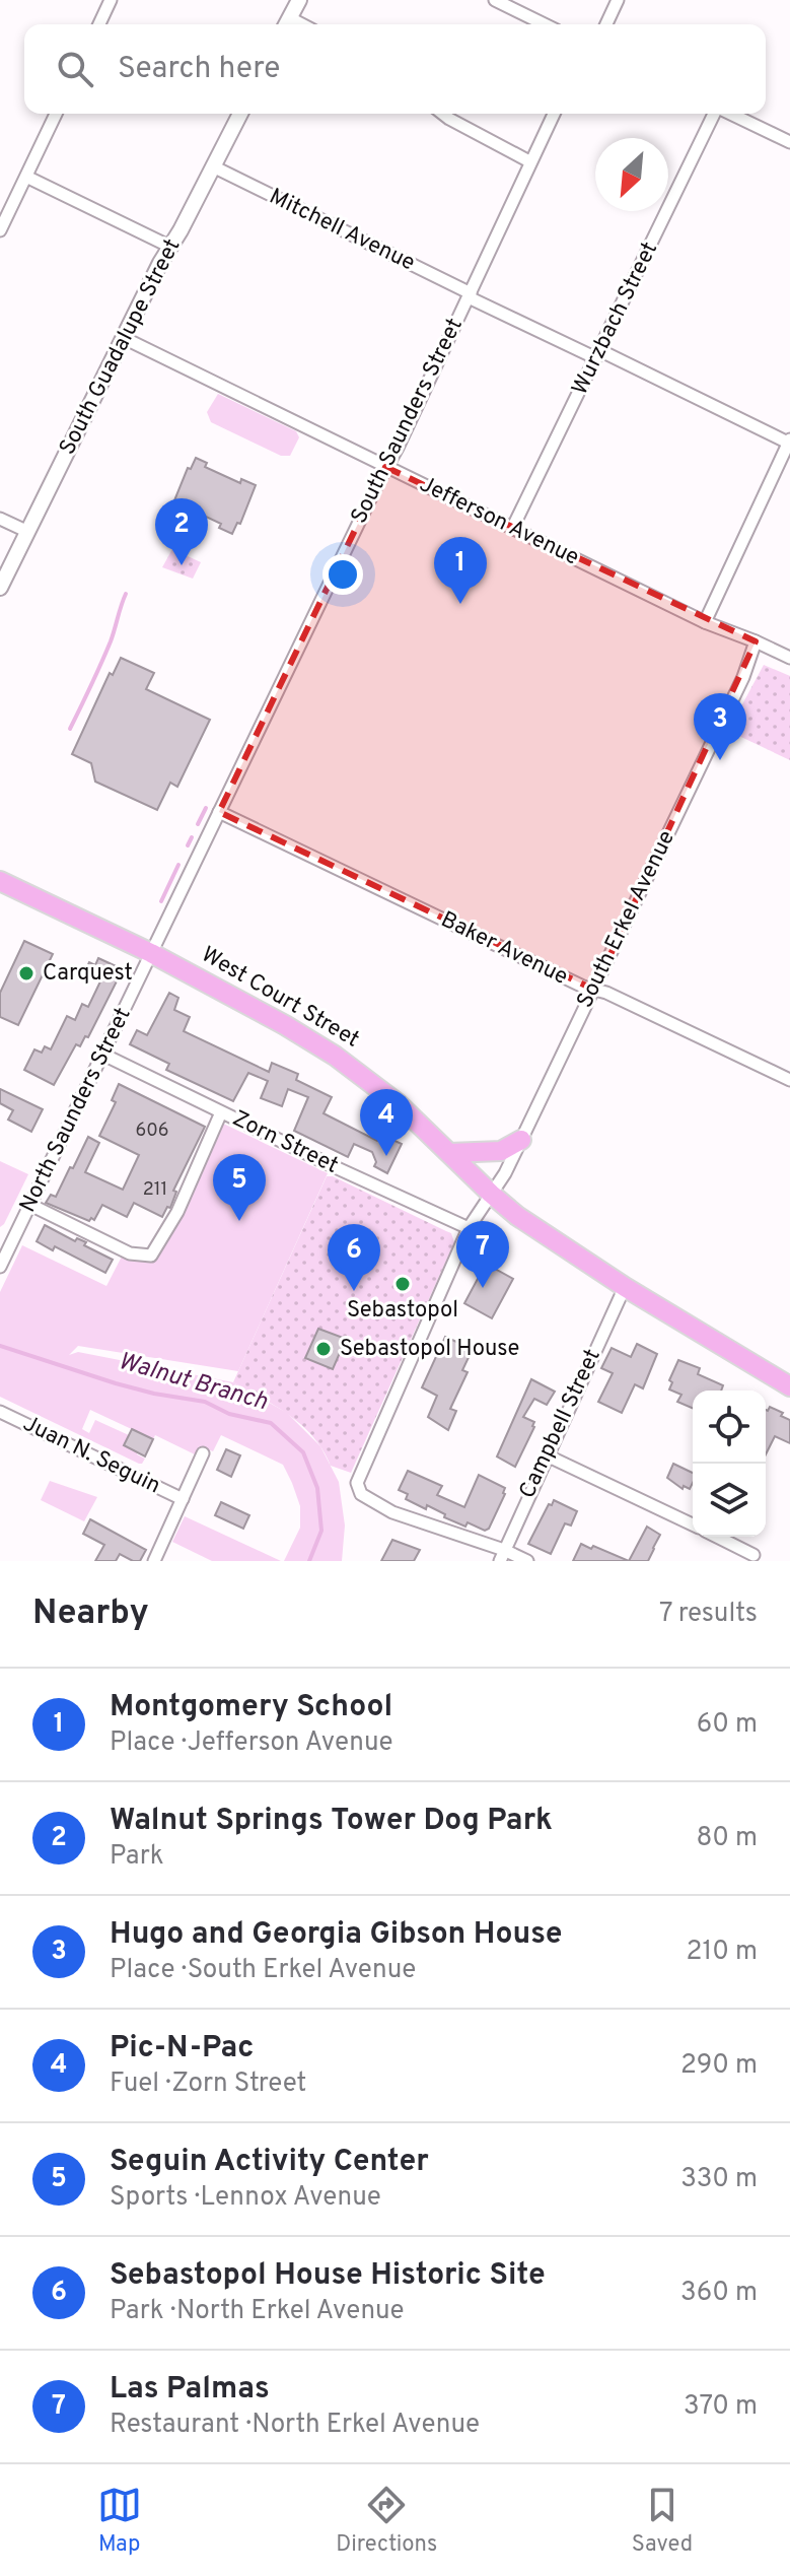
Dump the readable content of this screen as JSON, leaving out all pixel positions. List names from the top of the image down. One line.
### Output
{"streets":{"main road":["West Court Street"],"street":["Mitchell Avenue","Wurzbach Street","South Guadalupe Street","South Saunders Street","Jefferson Avenue","South Erkel Avenue","Baker Avenue","North Saunders Street","Zorn Street","Campbell Street","Juan N. Seguin"]},"crossings":[["Mitchell Avenue","Wurzbach Street"],["Mitchell Avenue","South Guadalupe Street"],["Mitchell Avenue","South Saunders Street"],["Wurzbach Street","Jefferson Avenue"],["South Guadalupe Street","Jefferson Avenue"],["South Saunders Street","Jefferson Avenue"],["South Saunders Street","Baker Avenue"],["South Saunders Street","West Court Street"],["South Saunders Street","North Saunders Street"],["Jefferson Avenue","South Erkel Avenue"],["South Erkel Avenue","Baker Avenue"],["South Erkel Avenue","West Court Street"],["South Erkel Avenue","Zorn Street"],["South Erkel Avenue","Campbell Street"],["West Court Street","North Saunders Street"],["West Court Street","Campbell Street"],["North Saunders Street","Zorn Street"]],"water":["Walnut Branch"],"places":["Carquest","Sebastopol","Sebastopol House"],"house_numbers":["606","211"],"north":"bottom left","page":{"search":"Search here","pins":["2","1","3","4","5","7","6"],"heading":["Nearby","7 results"],"list":[{"mark":"1","name":"Montgomery School","note":"Place · Jefferson Avenue","value":"60 m"},{"mark":"2","name":"Walnut Springs Tower Dog Park","note":"Park","value":"80 m"},{"mark":"3","name":"Hugo and Georgia Gibson House","note":"Place · South Erkel Avenue","value":"210 m"},{"mark":"4","name":"Pic-N-Pac","note":"Fuel · Zorn Street","value":"290 m"},{"mark":"5","name":"Seguin Activity Center","note":"Sports · Lennox Avenue","value":"330 m"},{"mark":"6","name":"Sebastopol House Historic Site","note":"Park · North Erkel Avenue","value":"360 m"},{"mark":"7","name":"Las Palmas","note":"Restaurant · North Erkel Avenue","value":"370 m"}],"nav":["Map","Directions","Saved"]}}
